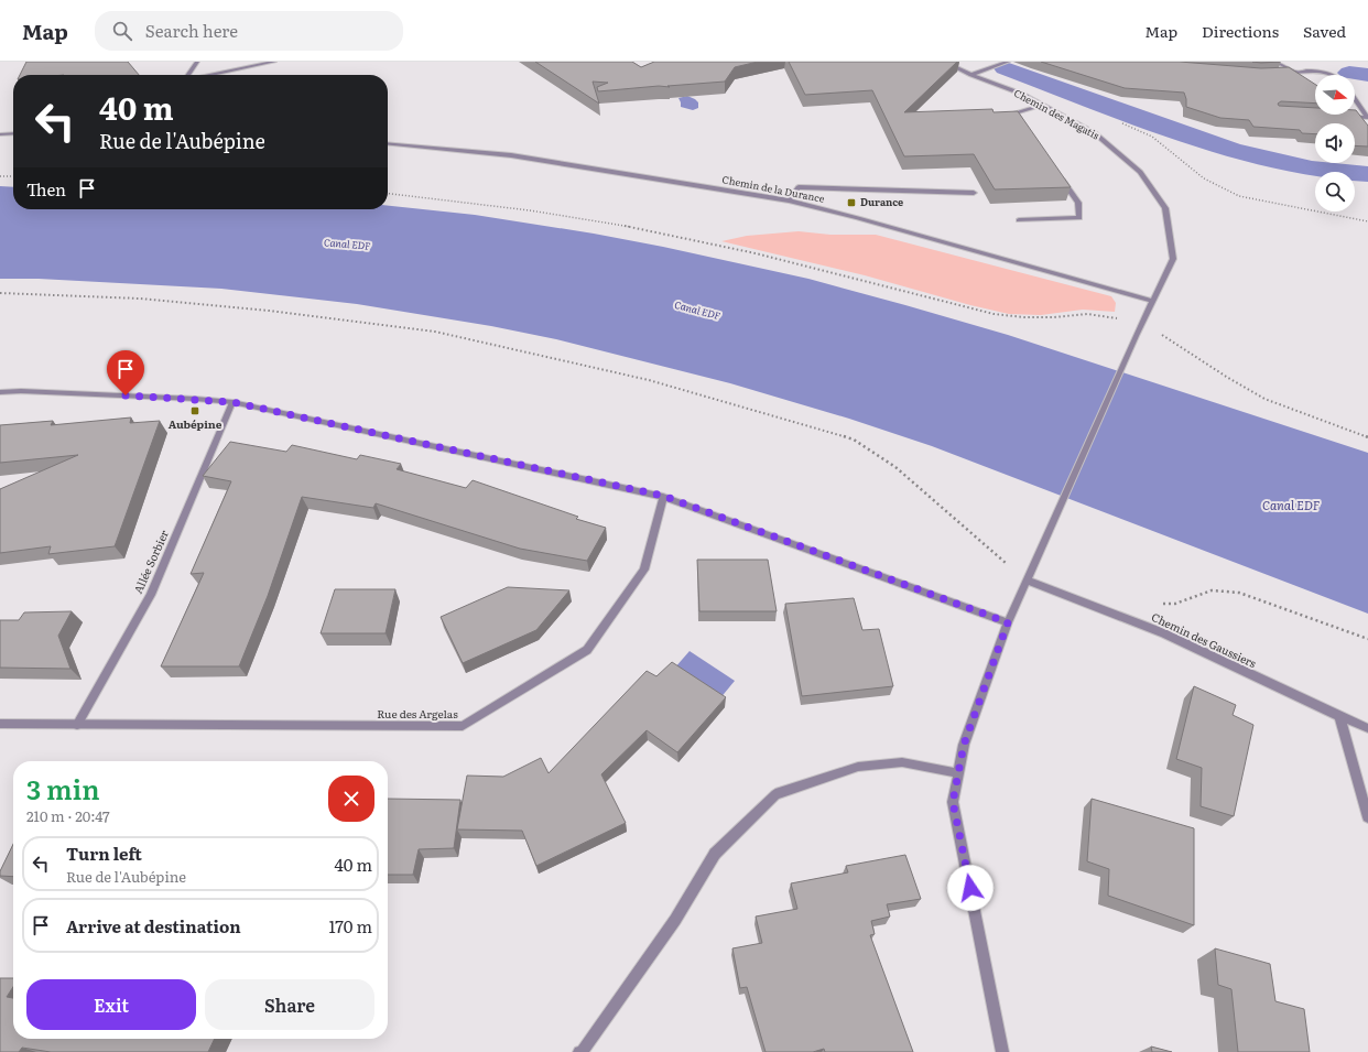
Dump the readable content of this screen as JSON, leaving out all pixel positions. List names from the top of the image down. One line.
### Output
{"streets":{"street":["Chemin des Magatis","Chemin de la Durance","Allée Sorbier","Chemin des Gaussiers","Rue des Argelas"]},"crossings":[["Chemin des Magatis","Chemin de la Durance"],["Chemin des Magatis","Chemin des Gaussiers"],["Allée Sorbier","Rue des Argelas"]],"water":["Canal EDF"],"places":{"transit":["Durance","Aubépine"]},"north":"right","page":{"header":"Map","search":"Search here","nav":["Map","Directions","Saved"],"turn":["40 m","Rue de l'Aubépine"],"then":"Then","heading":["3 min","210 m · 20:47"],"list":[{"name":"Turn left","note":"Rue de l'Aubépine","value":"40 m"},{"name":"Arrive at destination","value":"170 m"}],"buttons":["Exit","Share"]}}
